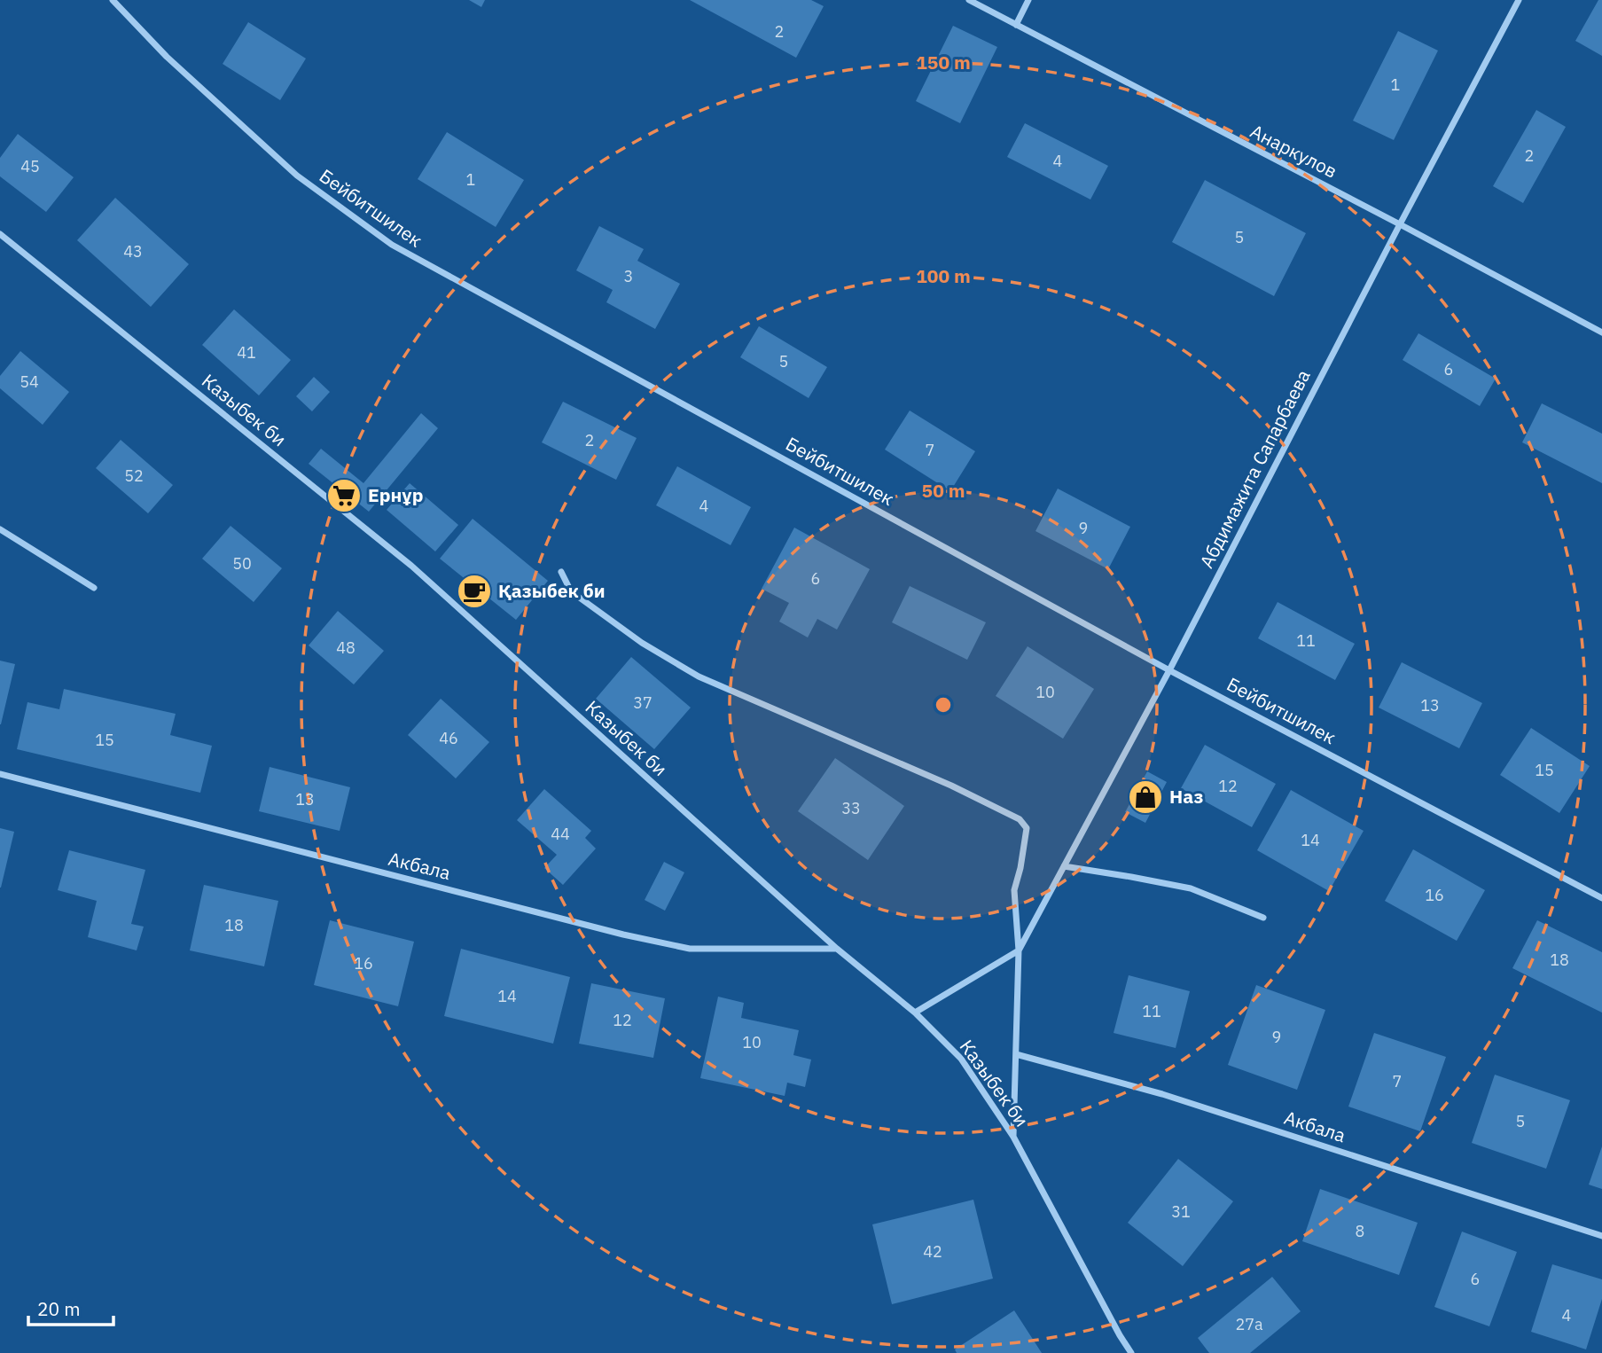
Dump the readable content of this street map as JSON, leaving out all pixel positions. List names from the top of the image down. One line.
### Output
{"streets":{"street":["Анаркулов","Бейбитшилек","Казыбек би","Абдимажита Сапарбаева","Акбала"]},"crossings":[["Анаркулов","Абдимажита Сапарбаева"],["Бейбитшилек","Абдимажита Сапарбаева"],["Казыбек би","Акбала"]],"places":{"supermarket":["Ернұр"],"cafe":["Қазыбек би"],"shop":["Наз"]},"house_numbers":["2","1","2","4","45","1","5","43","3","41","5","6","54","2","7","52","4","9","50","6","11","48","10","37","13","46","15","15","12","13","33","44","14","16","18","18","16","14","11","12","9","10","7","5","31","8","42","6","4","27а"],"scale_bar":"20 m","rings":["150 m","100 m","50 m"]}
